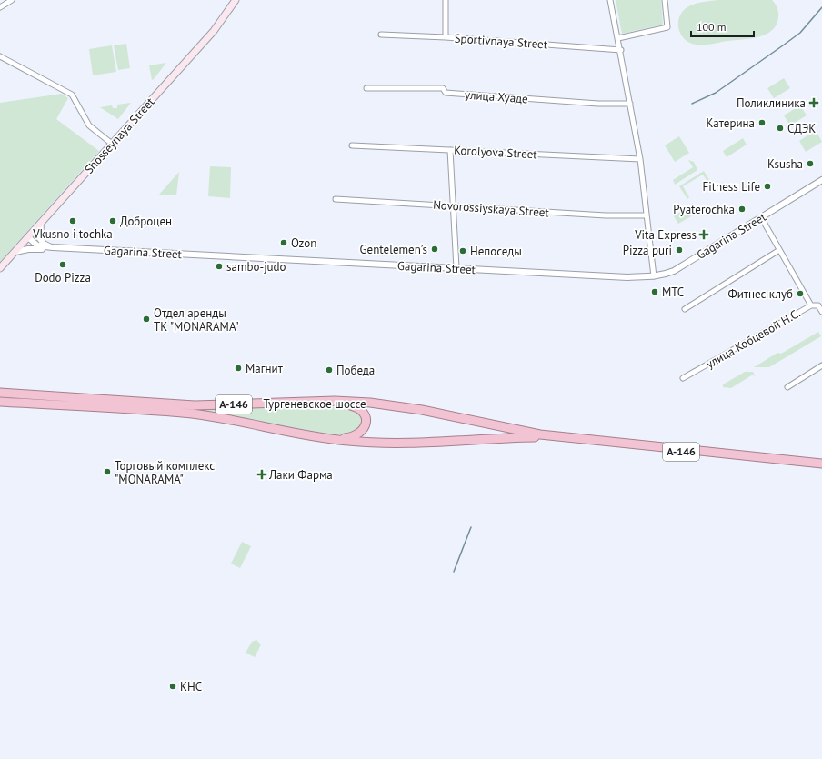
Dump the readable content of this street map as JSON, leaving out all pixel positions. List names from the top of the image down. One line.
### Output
{"streets":{"highway":["Тургеневское шоссе","А-146"],"main road":["Shosseynaya Street"],"street":["Sportivnaya Street","улица Хуаде","Korolyova Street","Novorossiyskaya Street","Gagarina Street","улица Кобцевой Н.С."]},"crossings":[["Shosseynaya Street","Gagarina Street"],["Тургеневское шоссе","А-146"]],"places":{"health":["Поликлиника","Vita Express","Лаки Фарма"],"other":["Катерина","СДЭК","Ksusha","Fitness Life","Pyaterochka","Vkusno i tochka","Доброцен","Ozon","Gentelemen’s","Pizza puri","Непоседы","Dodo Pizza","sambo-judo","МТС","Фитнес клуб","Отдел аренды ТК \"MONARAMA\"","Магнит","Победа","Торговый комплекс \"MONARAMA\"","КНС"]},"scale_bar":"100 m"}
